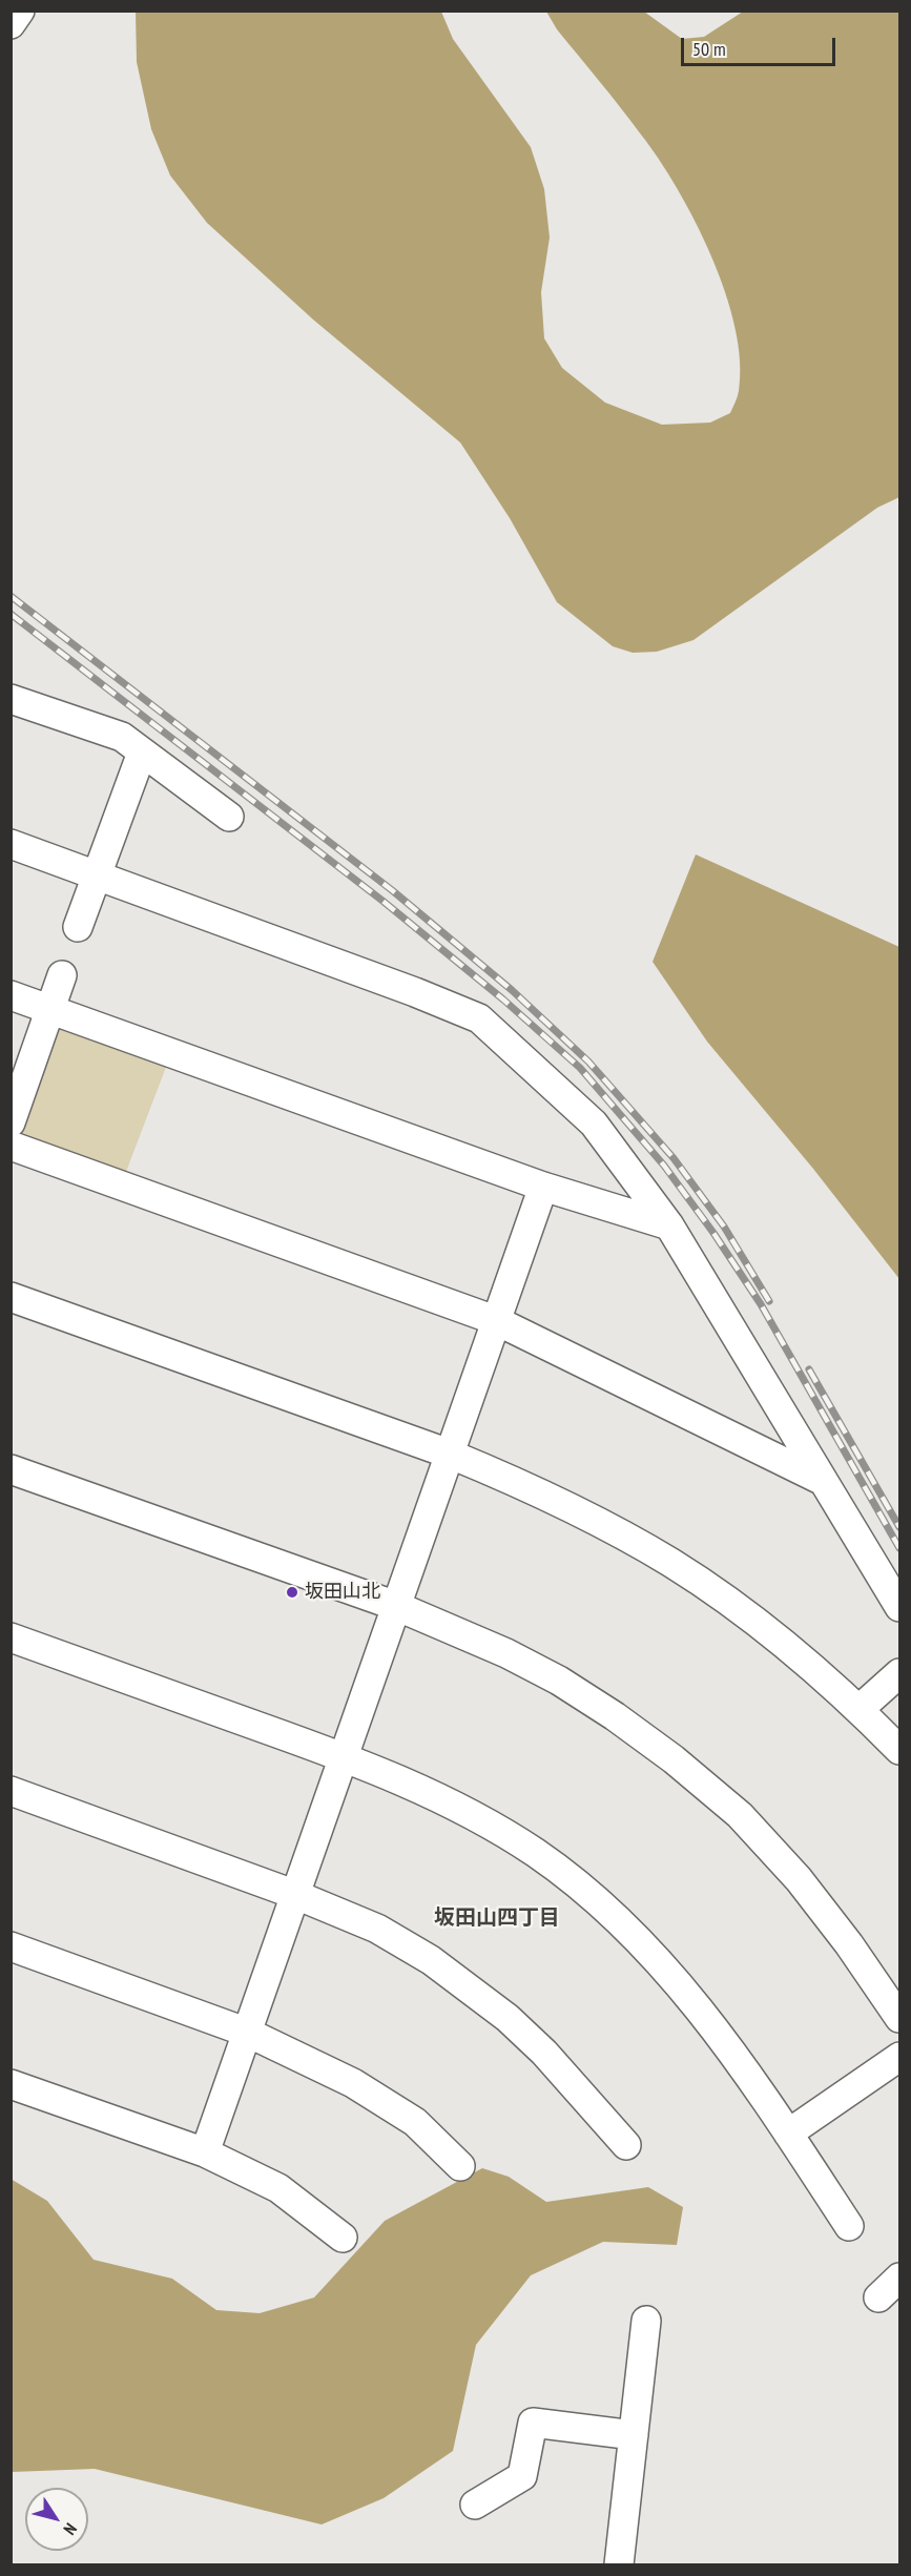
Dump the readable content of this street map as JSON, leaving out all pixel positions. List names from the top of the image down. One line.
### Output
{"districts":["坂田山四丁目"],"places":["坂田山北"],"scale_bar":"50 m","north":"bottom right"}
